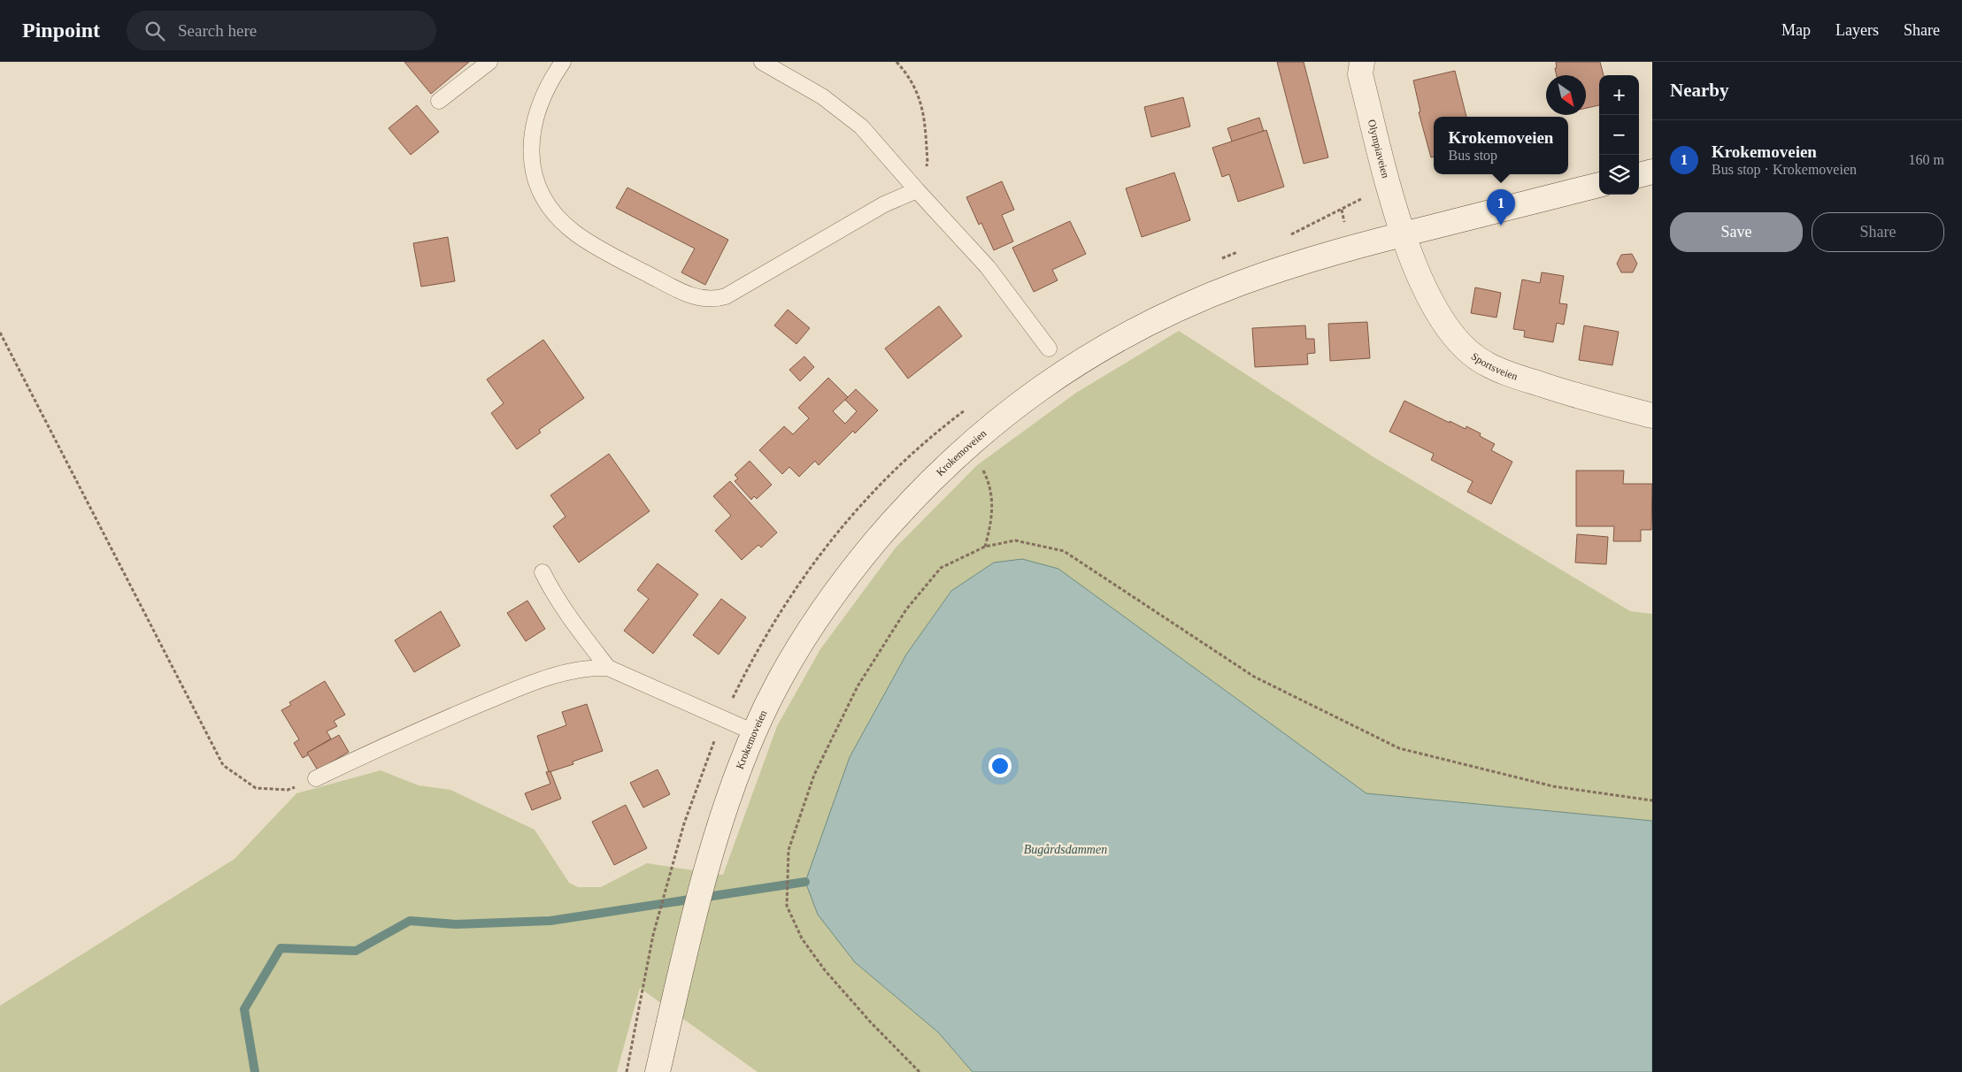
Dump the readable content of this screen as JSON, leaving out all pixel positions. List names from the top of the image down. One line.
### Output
{"streets":{"main road":["Olympiaveien","Sportsveien","Krokemoveien"]},"crossings":[["Olympiaveien","Sportsveien"],["Olympiaveien","Krokemoveien"],["Sportsveien","Krokemoveien"]],"water":["Bugårdsdammen"],"north":"bottom right","page":{"header":"Pinpoint","search":"Search here","nav":["Map","Layers","Share"],"heading":"Nearby","map_buttons":["+","−"],"popup":["Krokemoveien","Bus stop"],"list":[{"mark":"1","name":"Krokemoveien","note":"Bus stop · Krokemoveien","value":"160 m"}],"pins":"1","buttons":["Save","Share"]}}
